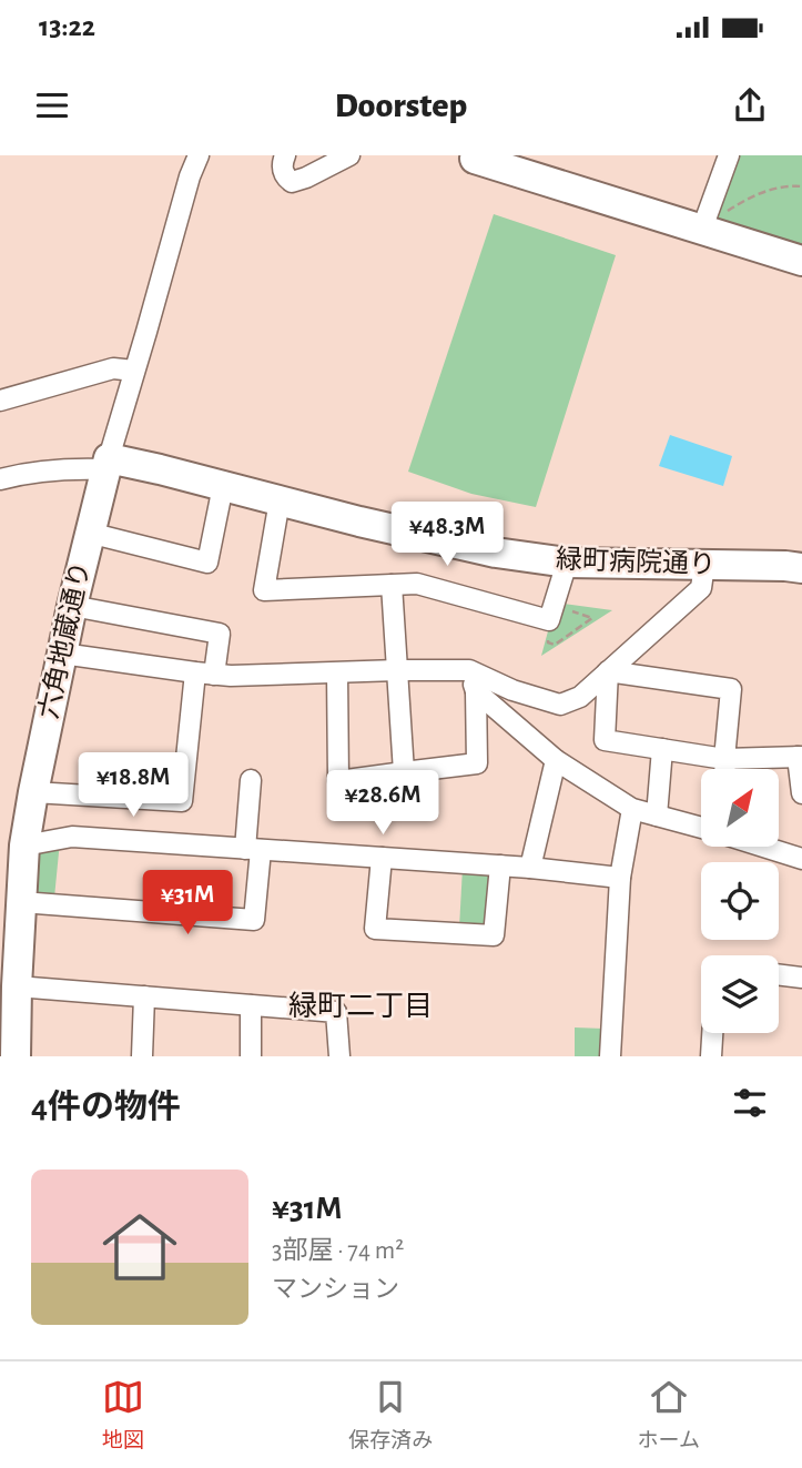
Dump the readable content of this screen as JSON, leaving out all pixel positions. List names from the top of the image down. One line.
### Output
{"streets":{"street":["緑町病院通り","六角地蔵通り"]},"crossings":[["緑町病院通り","六角地蔵通り"]],"districts":["緑町二丁目"],"north":"top right","page":{"status":"13:22","header":"Doorstep","price":["¥48.3M","¥18.8M","¥28.6M","¥31M"],"heading":"4件の物件","list":[{"name":"¥31M","note":"3部屋 · 74 m² · マンション"}],"tabs":["地図","保存済み","ホーム"]}}
